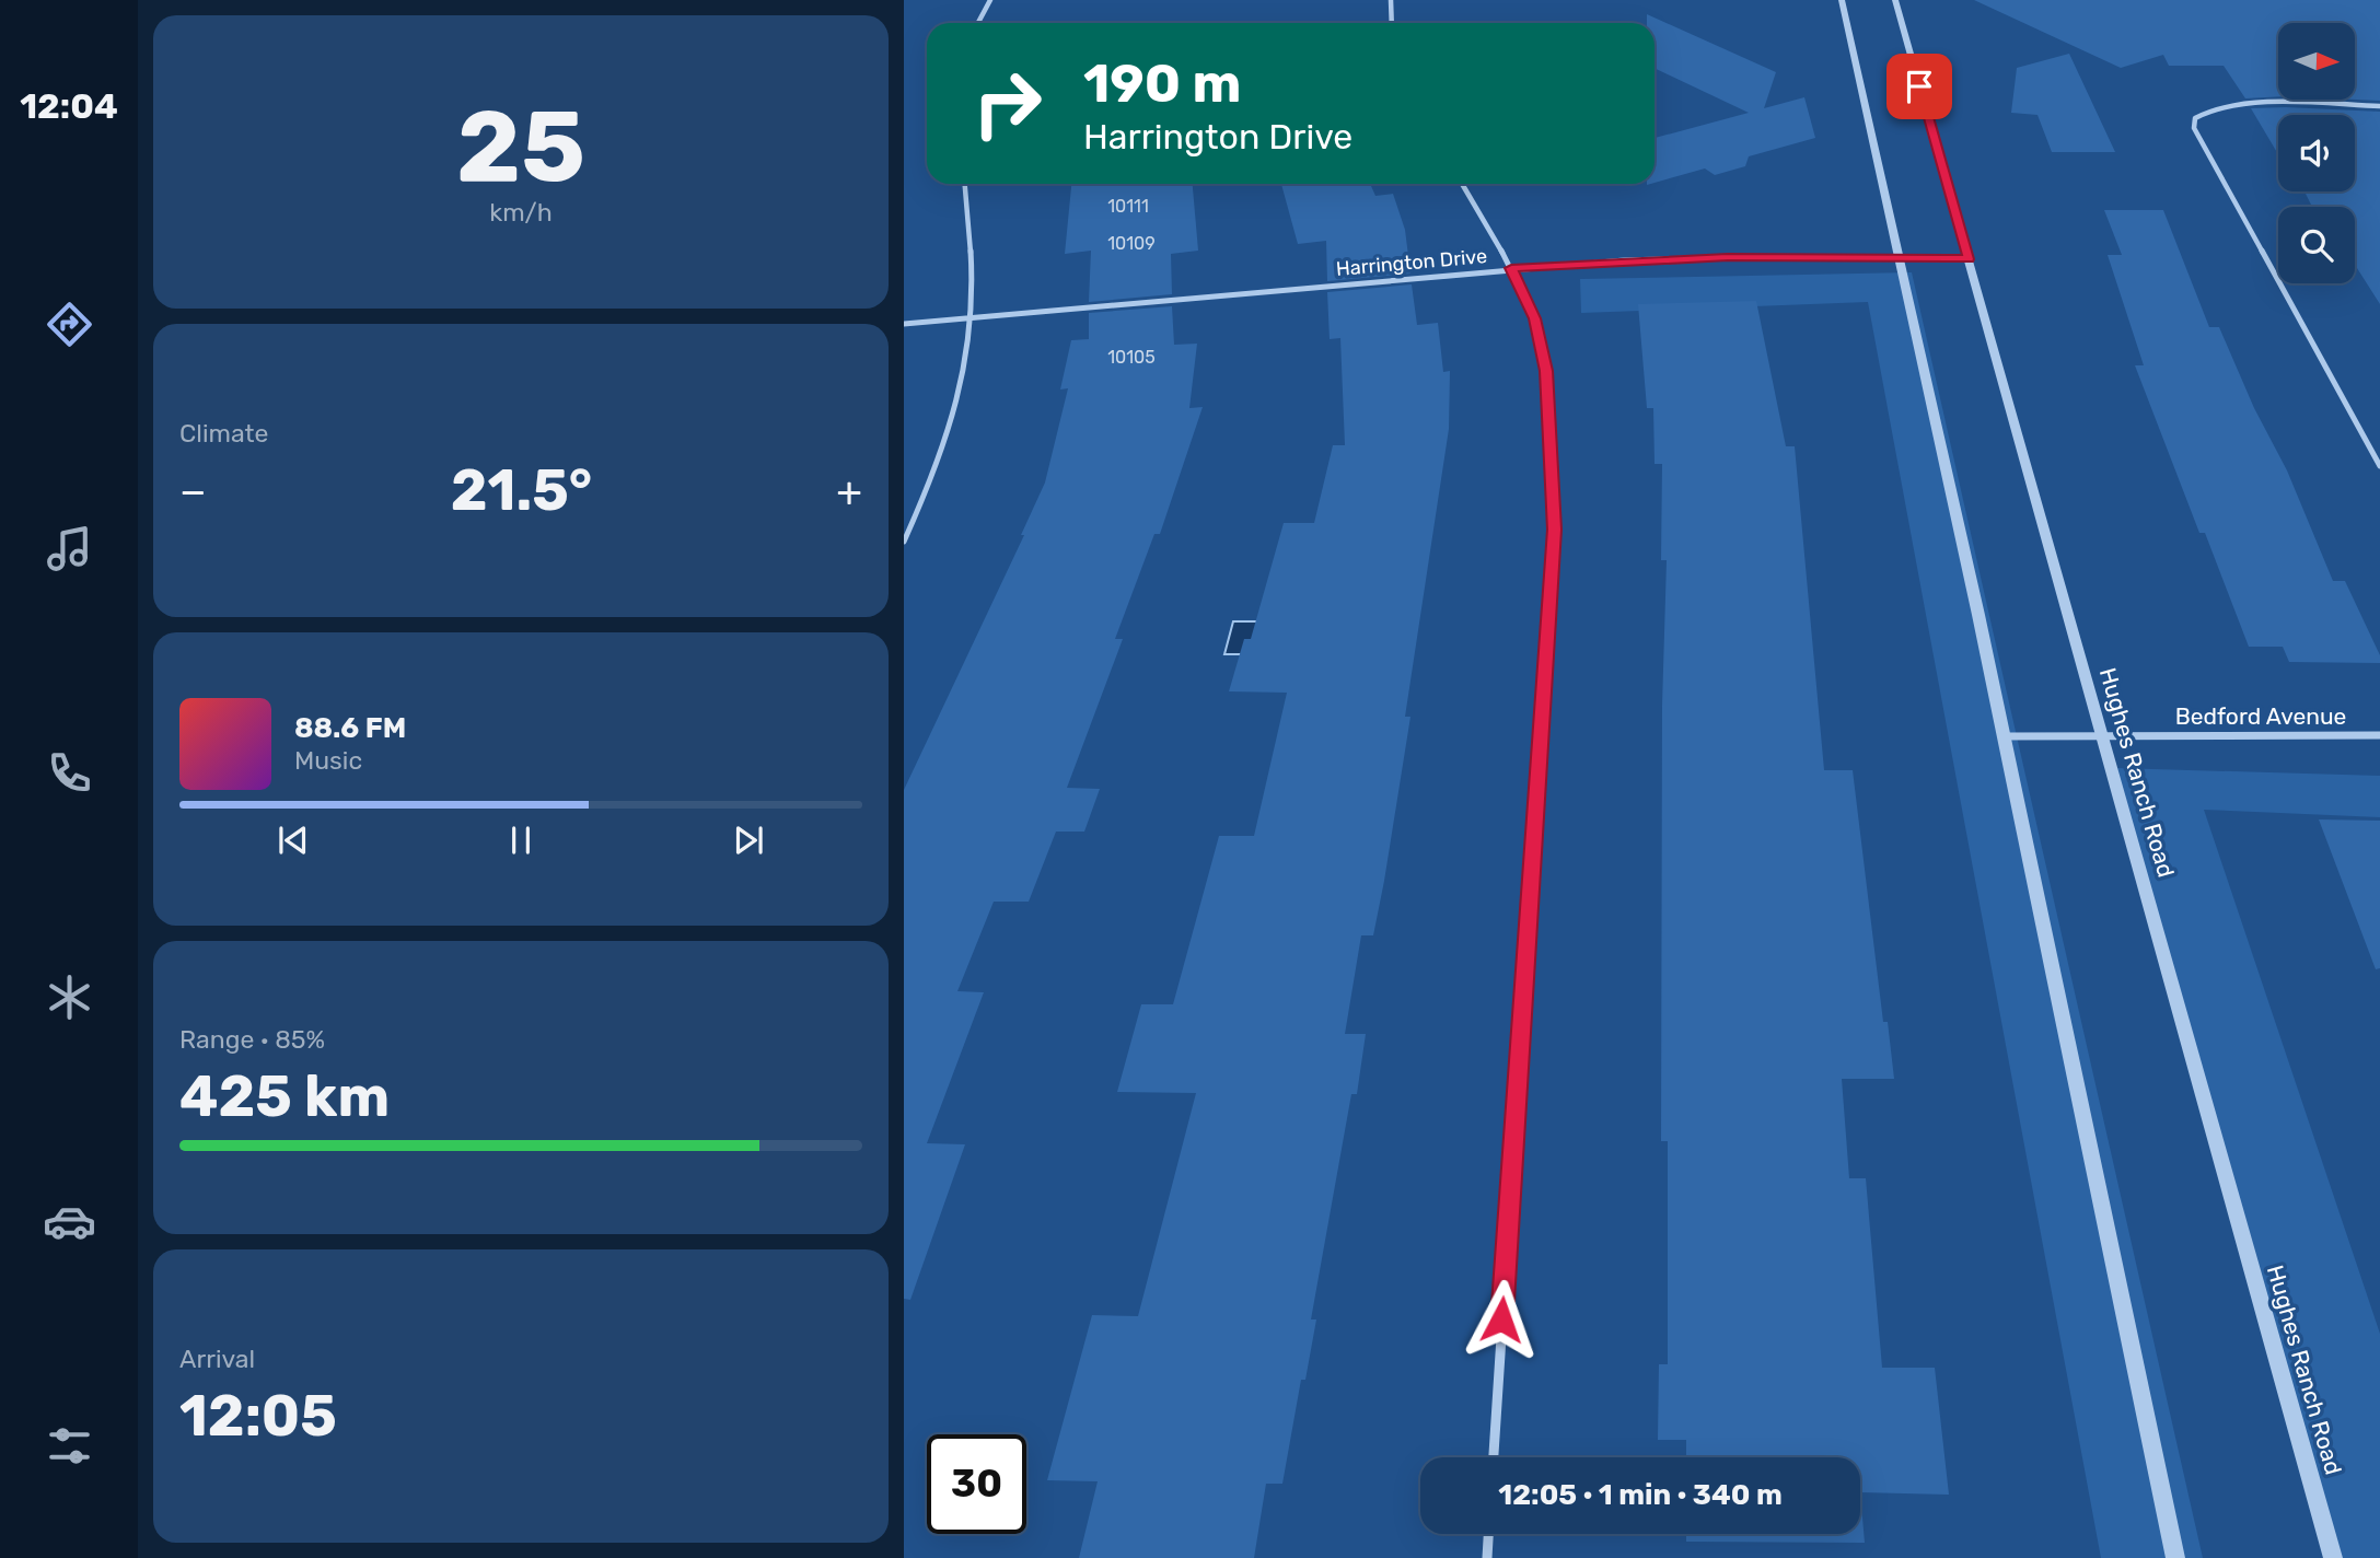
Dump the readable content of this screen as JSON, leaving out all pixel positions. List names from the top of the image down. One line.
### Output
{"streets":{"street":["Harrington Drive","Bedford Avenue","Hughes Ranch Road"]},"crossings":[["Harrington Drive","Hughes Ranch Road"],["Bedford Avenue","Hughes Ranch Road"]],"house_numbers":["10111","10109","10105"],"north":"right","page":{"tabs":"12:04","tile":[["25","km/h"],"Climate",["Range · 85%","425 km"],["Arrival","12:05"]],"turn":["190 m","Harrington Drive"],"heat":["−","21.5°","+"],"song":["88.6 FM","Music"],"limit":"30","trip":"12:05 · 1 min · 340 m"}}
